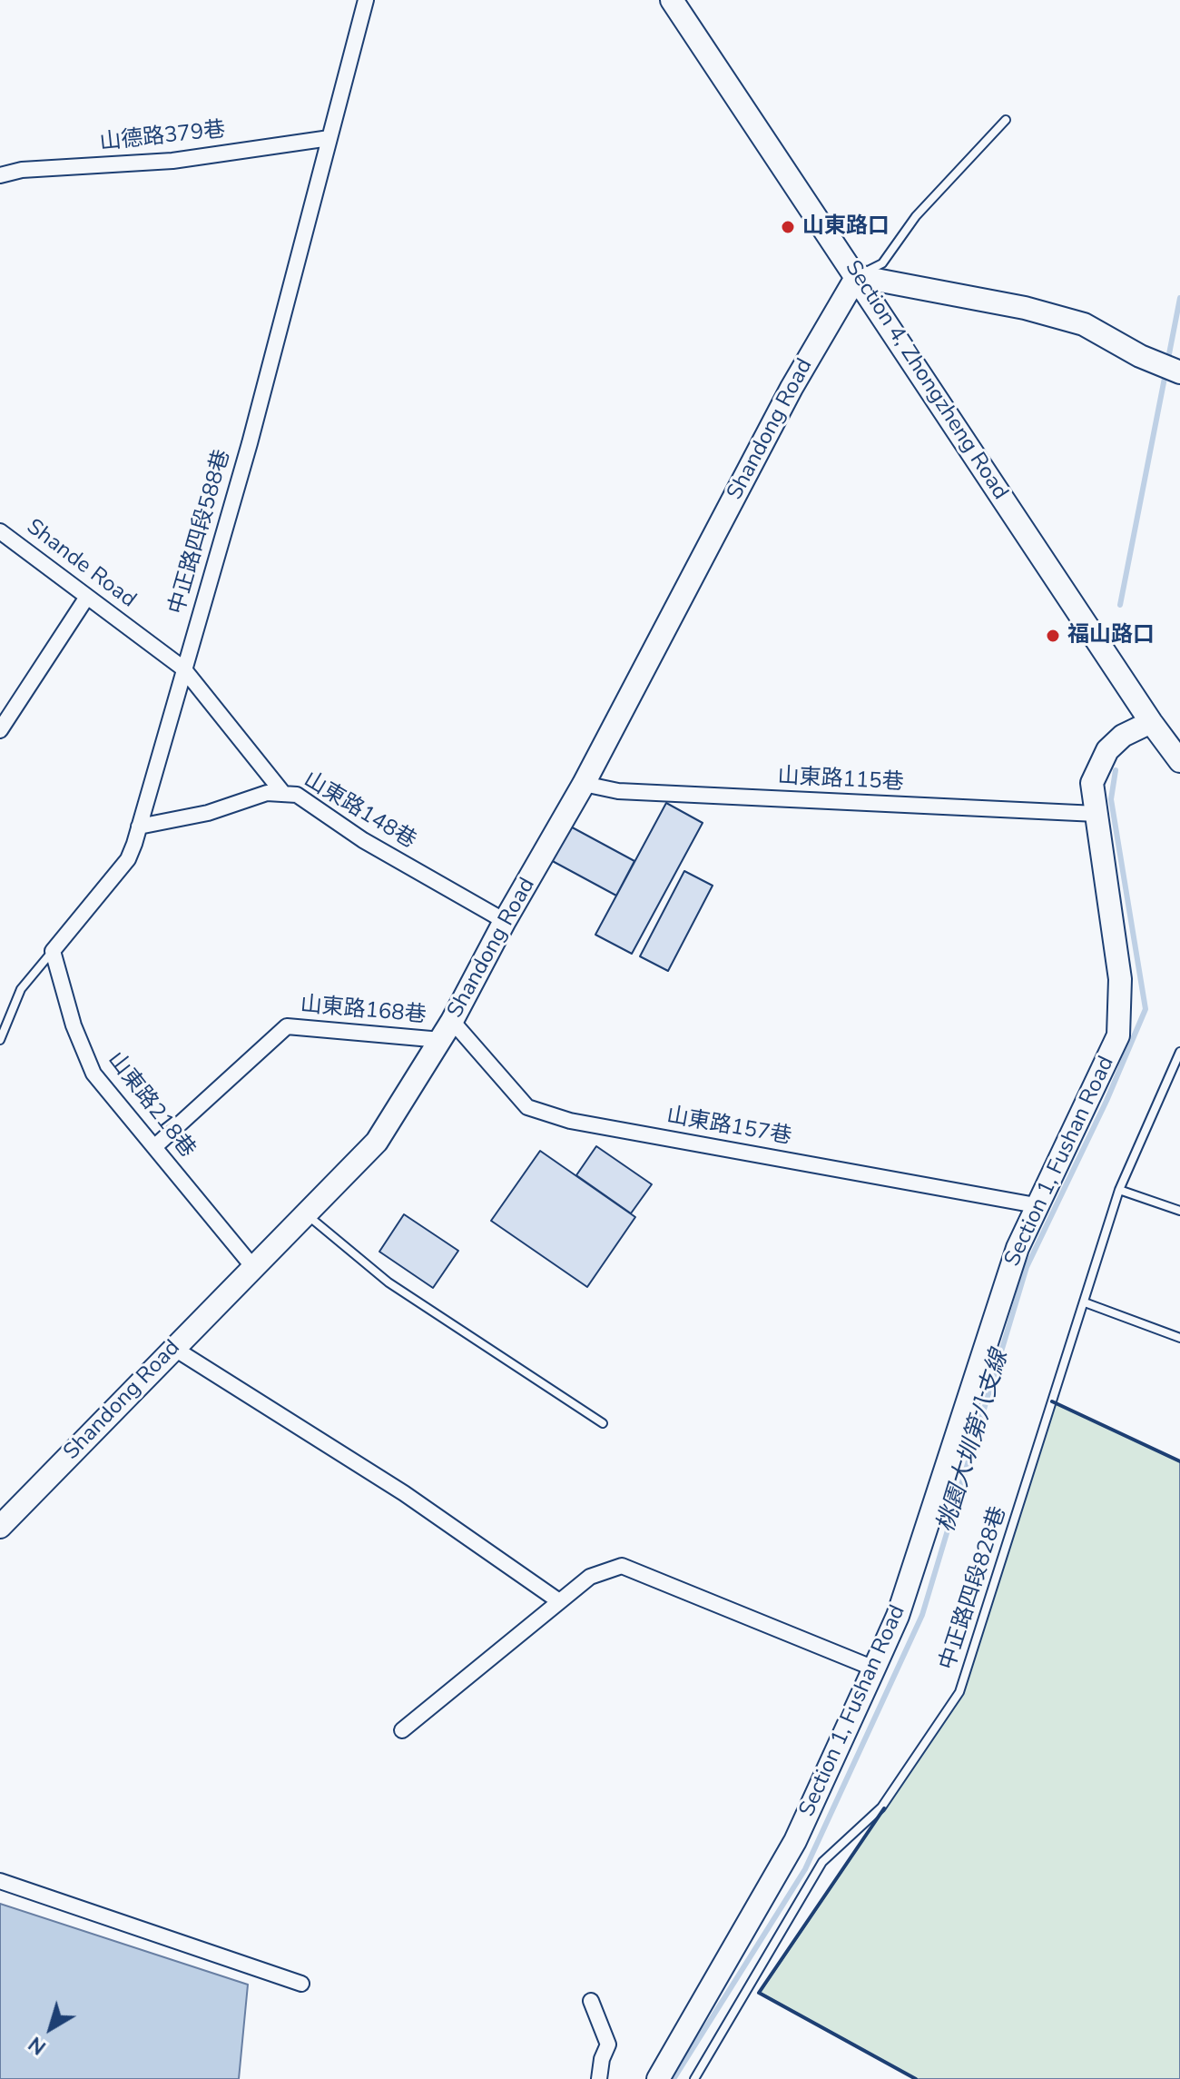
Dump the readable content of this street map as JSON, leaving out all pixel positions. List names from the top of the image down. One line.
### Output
{"streets":{"street":["山德路379巷","Section 4, Zhongzheng Road","Shandong Road","中正路四段588巷","Shande Road","山東路115巷","山東路148巷","山東路168巷","山東路218巷","山東路157巷","Section 1, Fushan Road"],"lane":["中正路四段828巷"]},"crossings":[["山德路379巷","中正路四段588巷"],["Section 4, Zhongzheng Road","Shandong Road"],["Section 4, Zhongzheng Road","Section 1, Fushan Road"],["Shandong Road","山東路115巷"],["Shandong Road","山東路148巷"],["Shandong Road","山東路168巷"],["Shandong Road","山東路218巷"],["Shandong Road","山東路157巷"],["中正路四段588巷","Shande Road"],["中正路四段588巷","山東路148巷"],["中正路四段588巷","山東路218巷"],["Shande Road","山東路148巷"],["山東路115巷","Section 1, Fushan Road"],["山東路168巷","山東路218巷"],["山東路168巷","山東路157巷"],["山東路157巷","Section 1, Fushan Road"]],"water":["桃園大圳第八支線"],"places":["山東路口","福山路口"],"north":"bottom left"}
